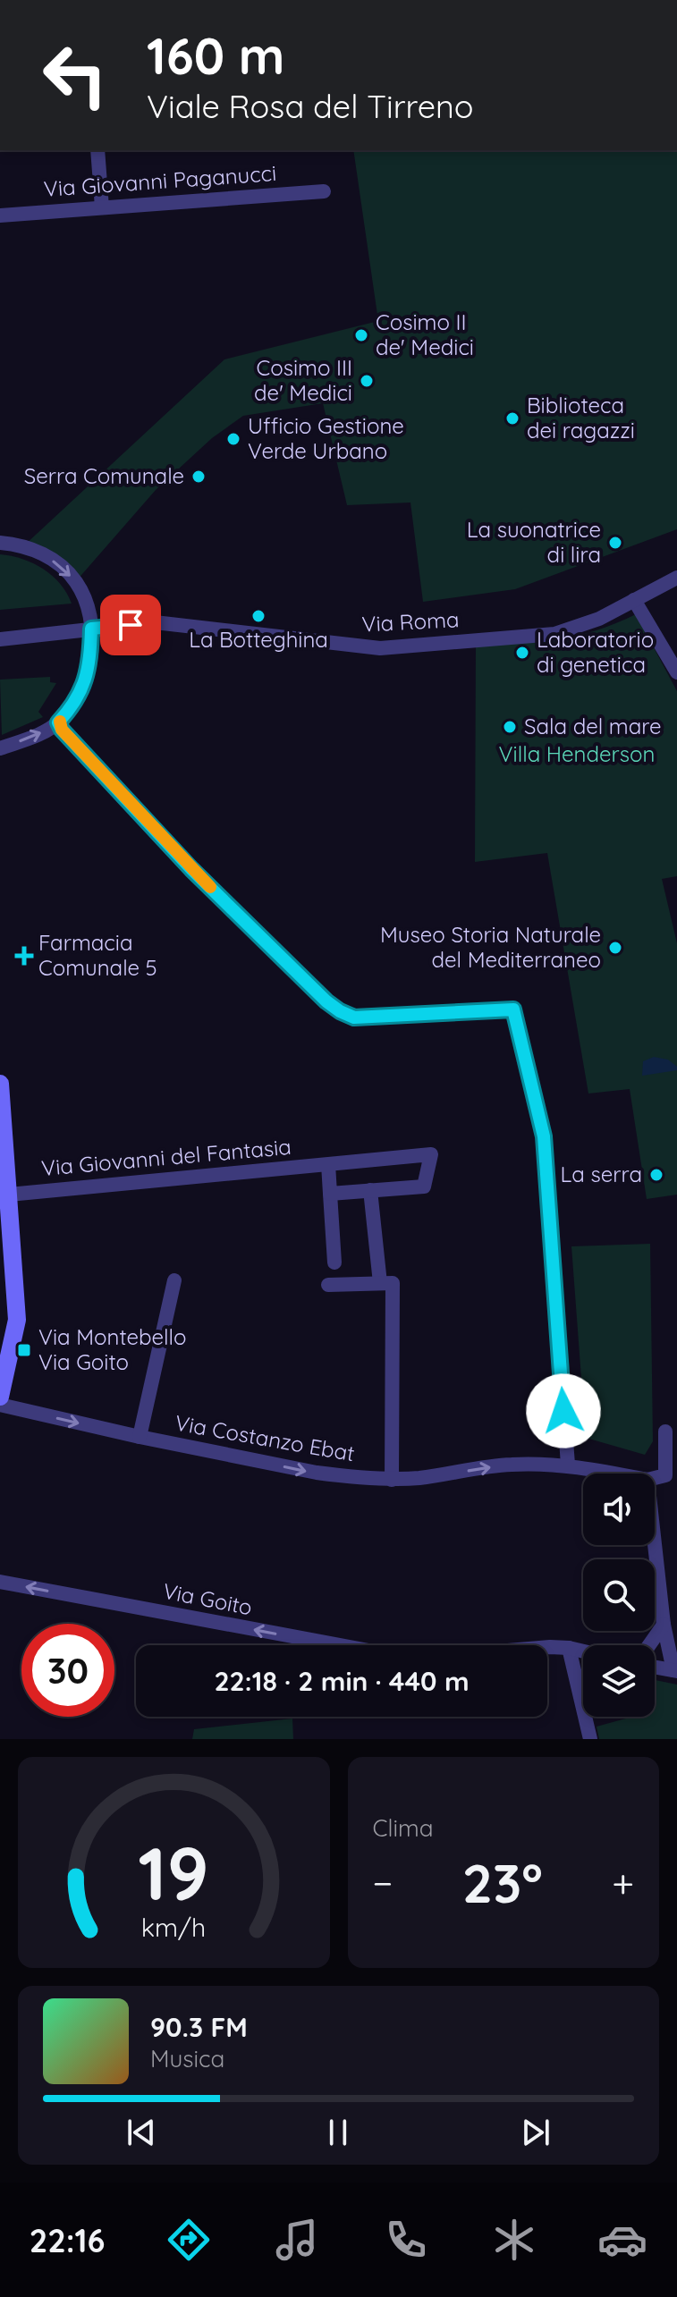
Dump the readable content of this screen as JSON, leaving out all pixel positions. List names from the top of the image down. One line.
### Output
{"streets":{"street":["Via Giovanni Paganucci","Via Roma","Via Giovanni del Fantasia","Via Costanzo Ebat","Via Goito"]},"one_way":["Via Costanzo Ebat","Via Goito"],"parks":["Villa Henderson"],"places":{"other":["Cosimo II de' Medici","Cosimo III de' Medici","Biblioteca dei ragazzi","Ufficio Gestione Verde Urbano","Serra Comunale","La suonatrice di lira","La Botteghina","Laboratorio di genetica","Sala del mare","Museo Storia Naturale del Mediterraneo","La serra"],"health":["Farmacia Comunale 5"],"transit":["Via Montebello Via Goito"]},"page":{"turn":["160 m","Viale Rosa del Tirreno"],"limit":"30","trip":"22:18 · 2 min · 440 m","tile":"Clima","heat":["−","23°","+"],"song":["90.3 FM","Musica"],"tabs":"22:16","gauge":["19","km/h"]}}
